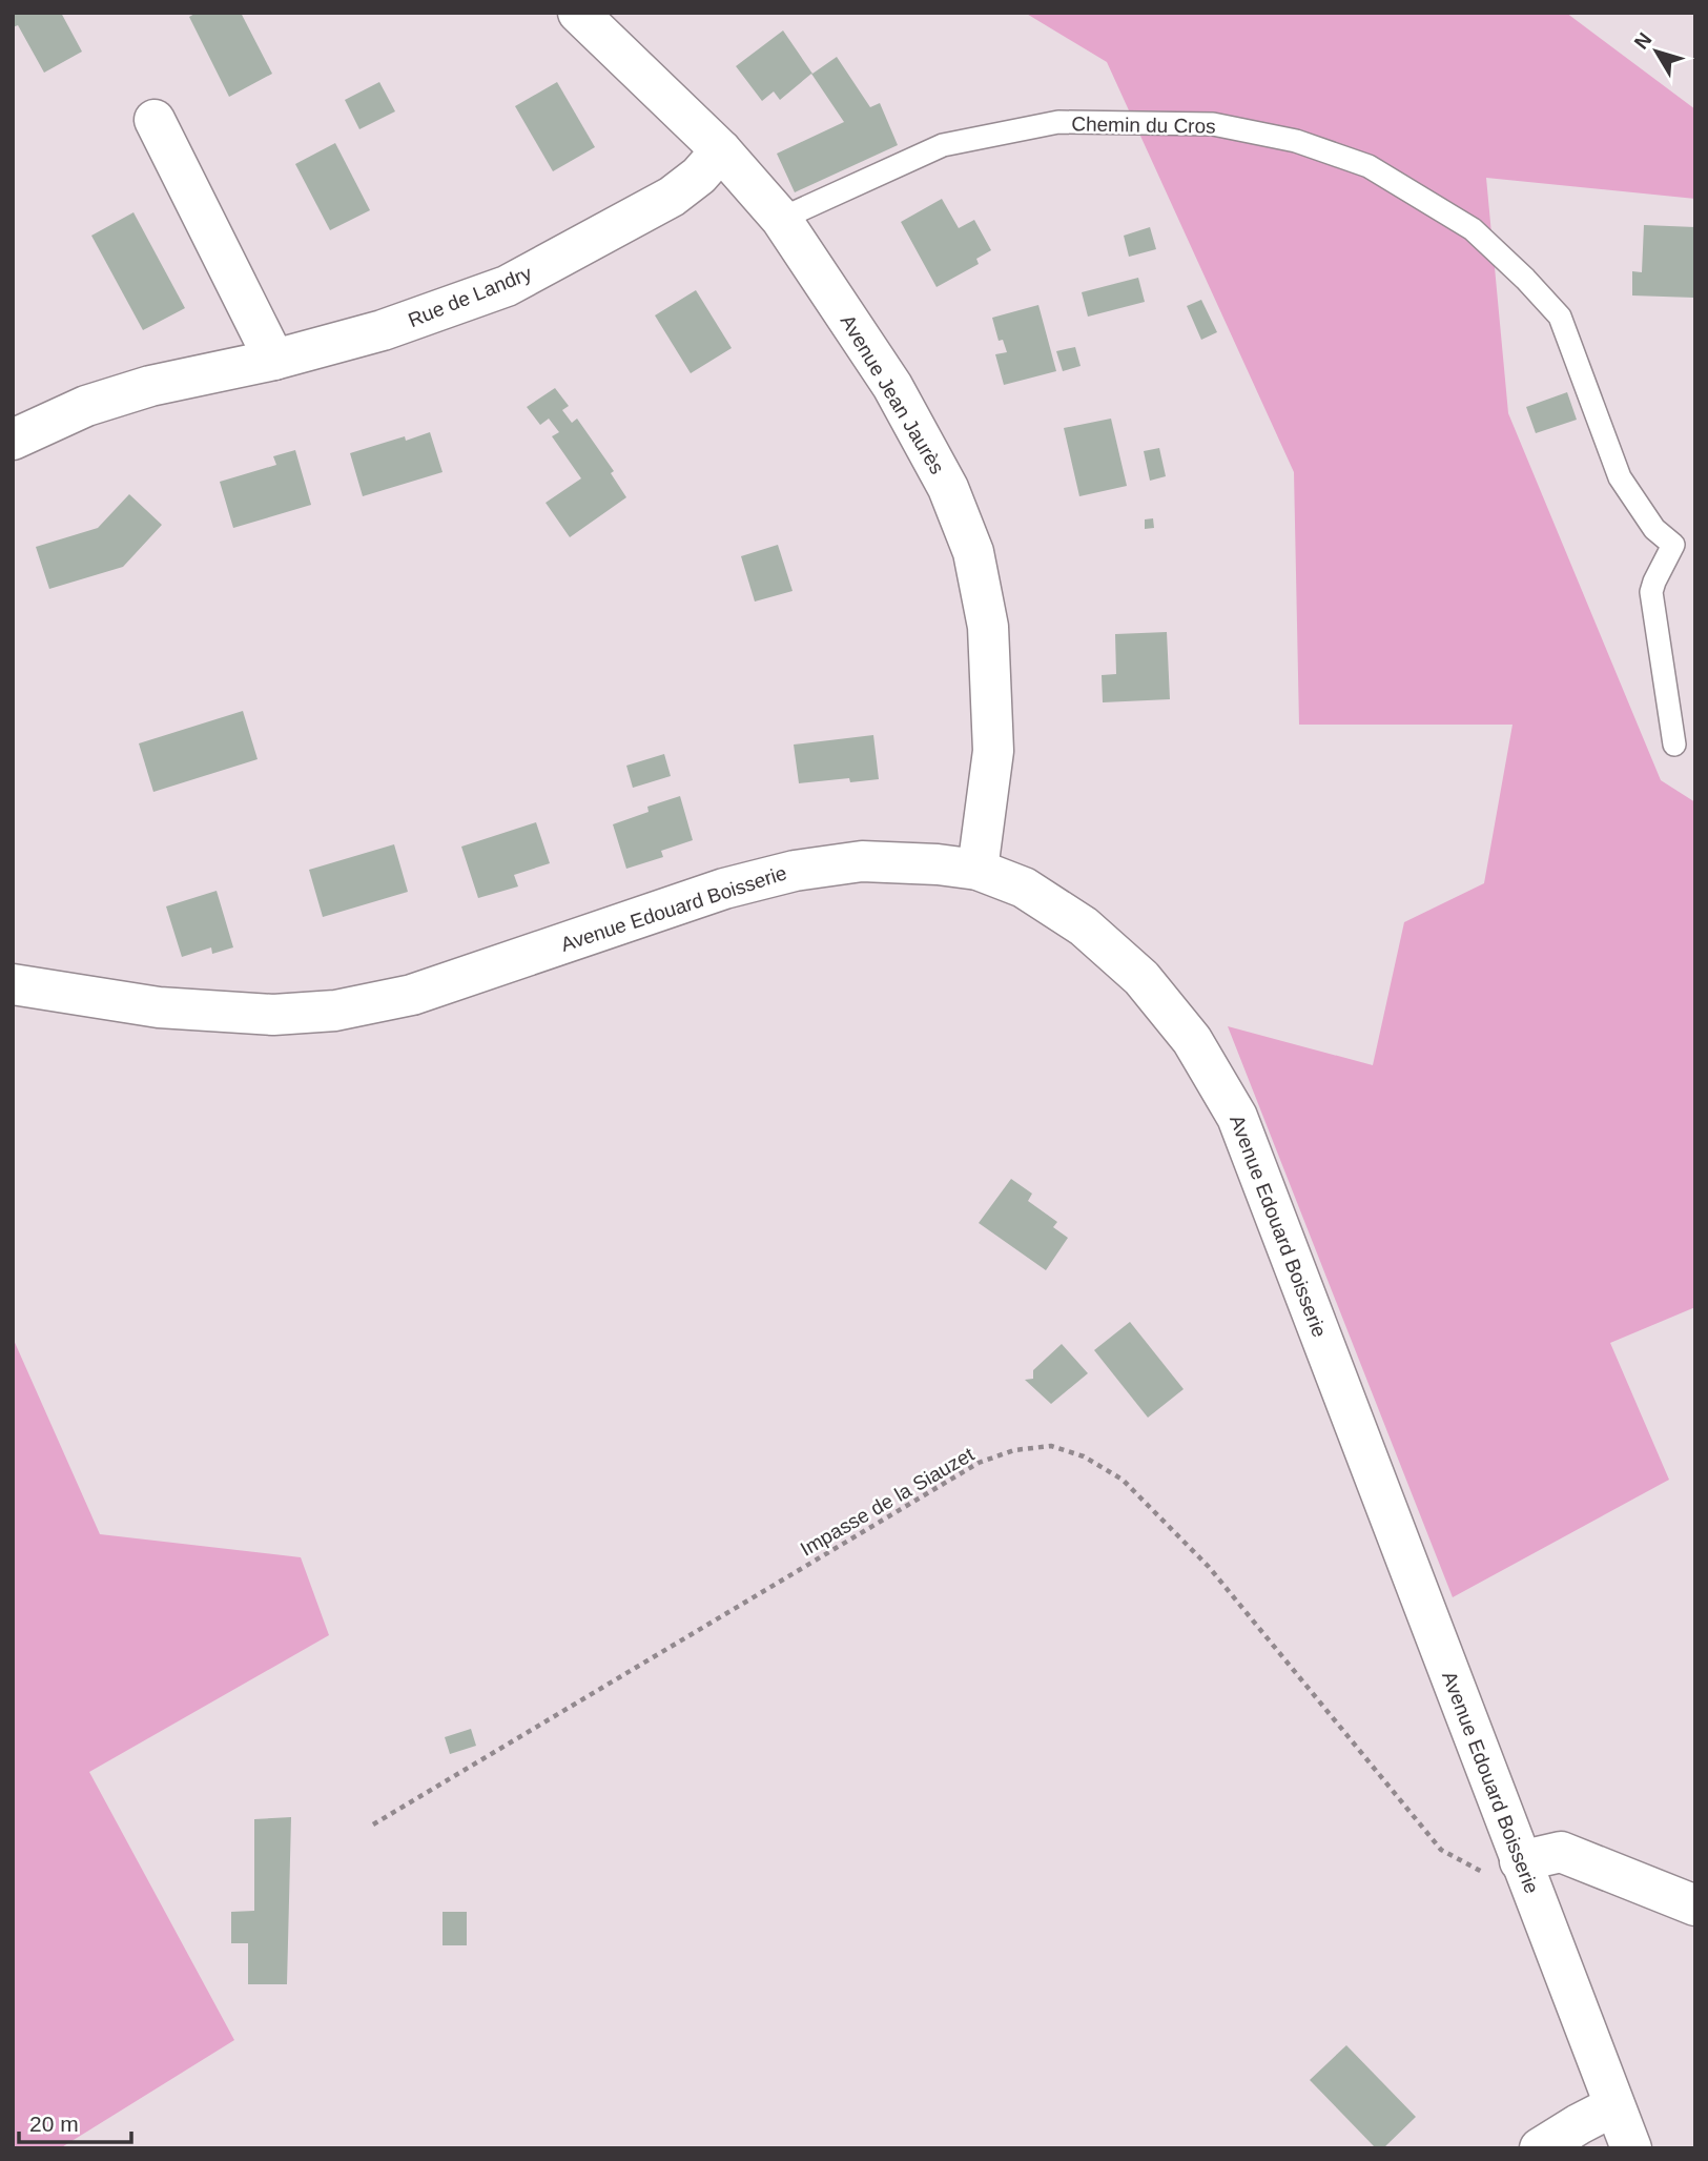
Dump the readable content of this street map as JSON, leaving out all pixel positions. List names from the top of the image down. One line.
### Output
{"streets":{"street":["Rue de Landry","Avenue Jean Jaurès","Avenue Edouard Boisserie"],"lane":["Chemin du Cros"],"path":["Impasse de la Siauzet"]},"crossings":[["Chemin du Cros","Avenue Jean Jaurès"],["Rue de Landry","Avenue Jean Jaurès"],["Avenue Jean Jaurès","Avenue Edouard Boisserie"],["Avenue Edouard Boisserie","Impasse de la Siauzet"]],"scale_bar":"20 m","north":"top left"}
